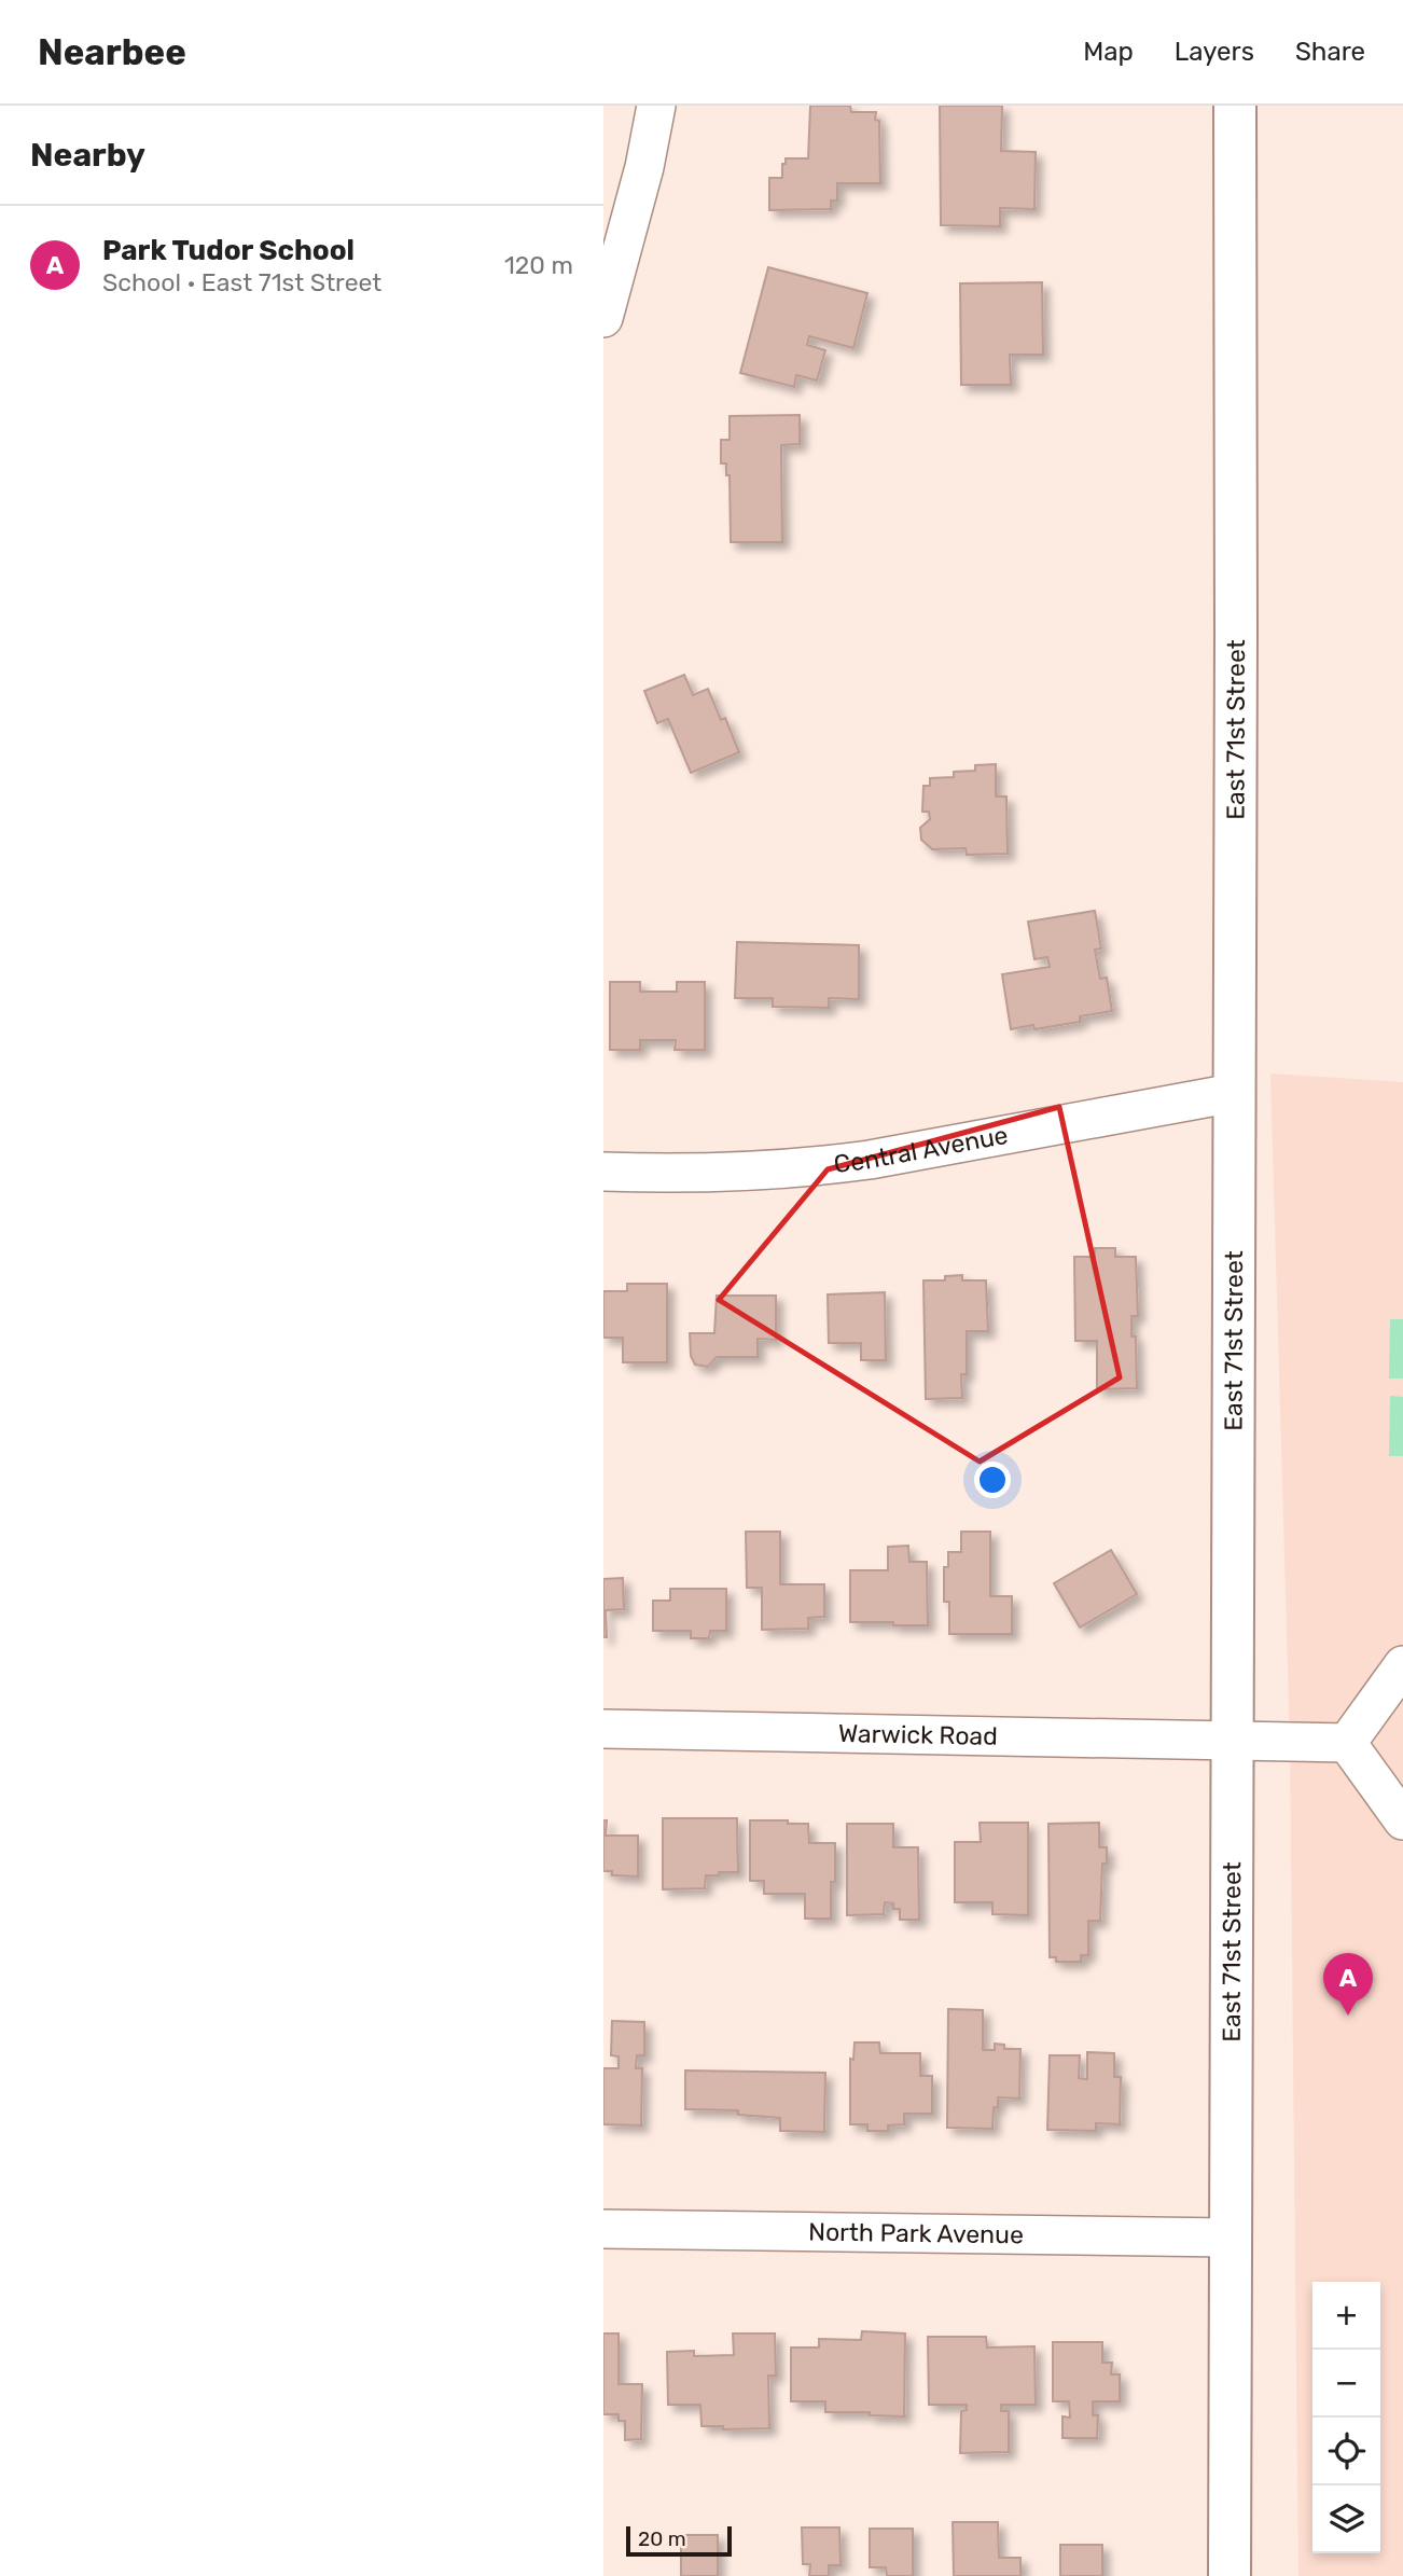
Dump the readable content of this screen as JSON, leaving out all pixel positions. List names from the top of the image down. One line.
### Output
{"streets":{"main road":["East 71st Street"],"street":["Central Avenue","Warwick Road","North Park Avenue"]},"crossings":[["East 71st Street","Central Avenue"],["East 71st Street","Warwick Road"],["East 71st Street","North Park Avenue"]],"scale_bar":"20 m","page":{"header":"Nearbee","nav":["Map","Layers","Share"],"heading":"Nearby","list":[{"mark":"A","name":"Park Tudor School","note":"School · East 71st Street","value":"120 m"}],"pins":"A","map_buttons":["+","−"],"scale":"20 m"}}
